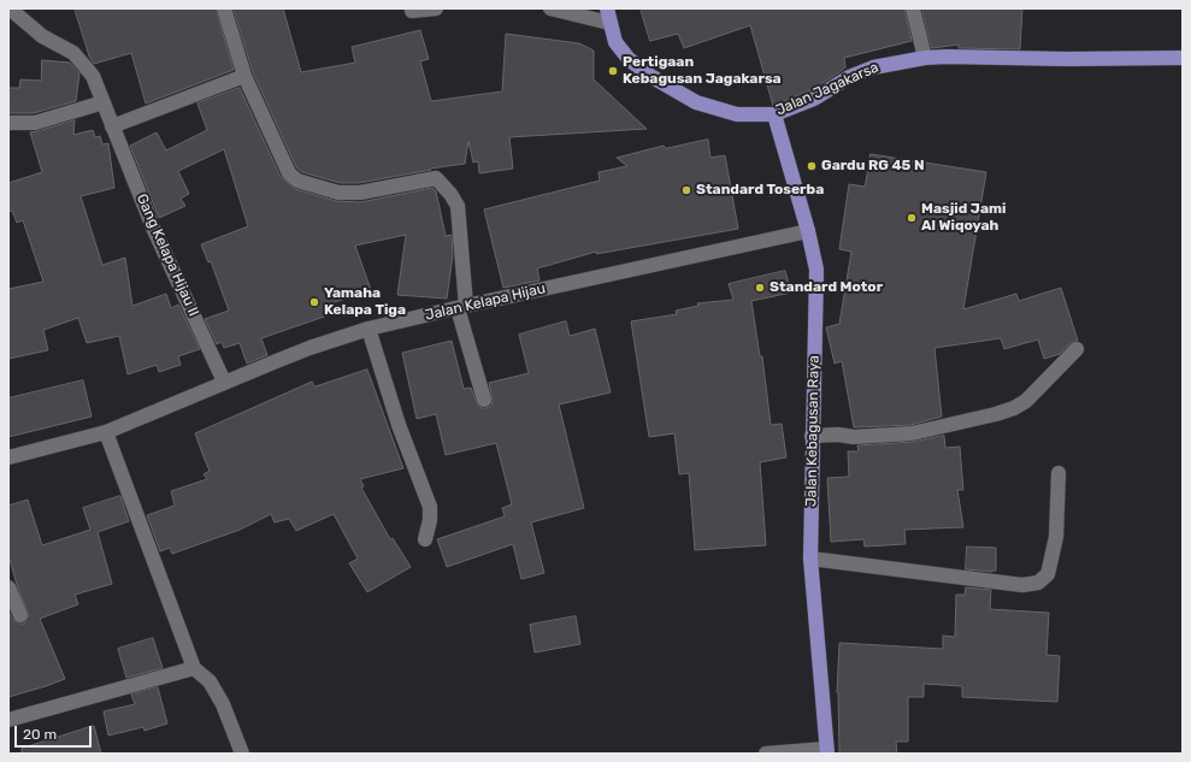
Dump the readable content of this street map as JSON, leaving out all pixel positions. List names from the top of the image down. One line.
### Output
{"streets":{"main road":["Jalan Jagakarsa","Jalan Kebagusan Raya"],"street":["Gang Kelapa Hijau II","Jalan Kelapa Hijau"]},"crossings":[["Jalan Jagakarsa","Jalan Kebagusan Raya"],["Gang Kelapa Hijau II","Jalan Kelapa Hijau"],["Jalan Kelapa Hijau","Jalan Kebagusan Raya"]],"places":["Pertigaan Kebagusan Jagakarsa","Gardu RG 45 N","Standard Toserba","Masjid Jami Al Wiqoyah","Standard Motor","Yamaha Kelapa Tiga"],"scale_bar":"20 m"}
